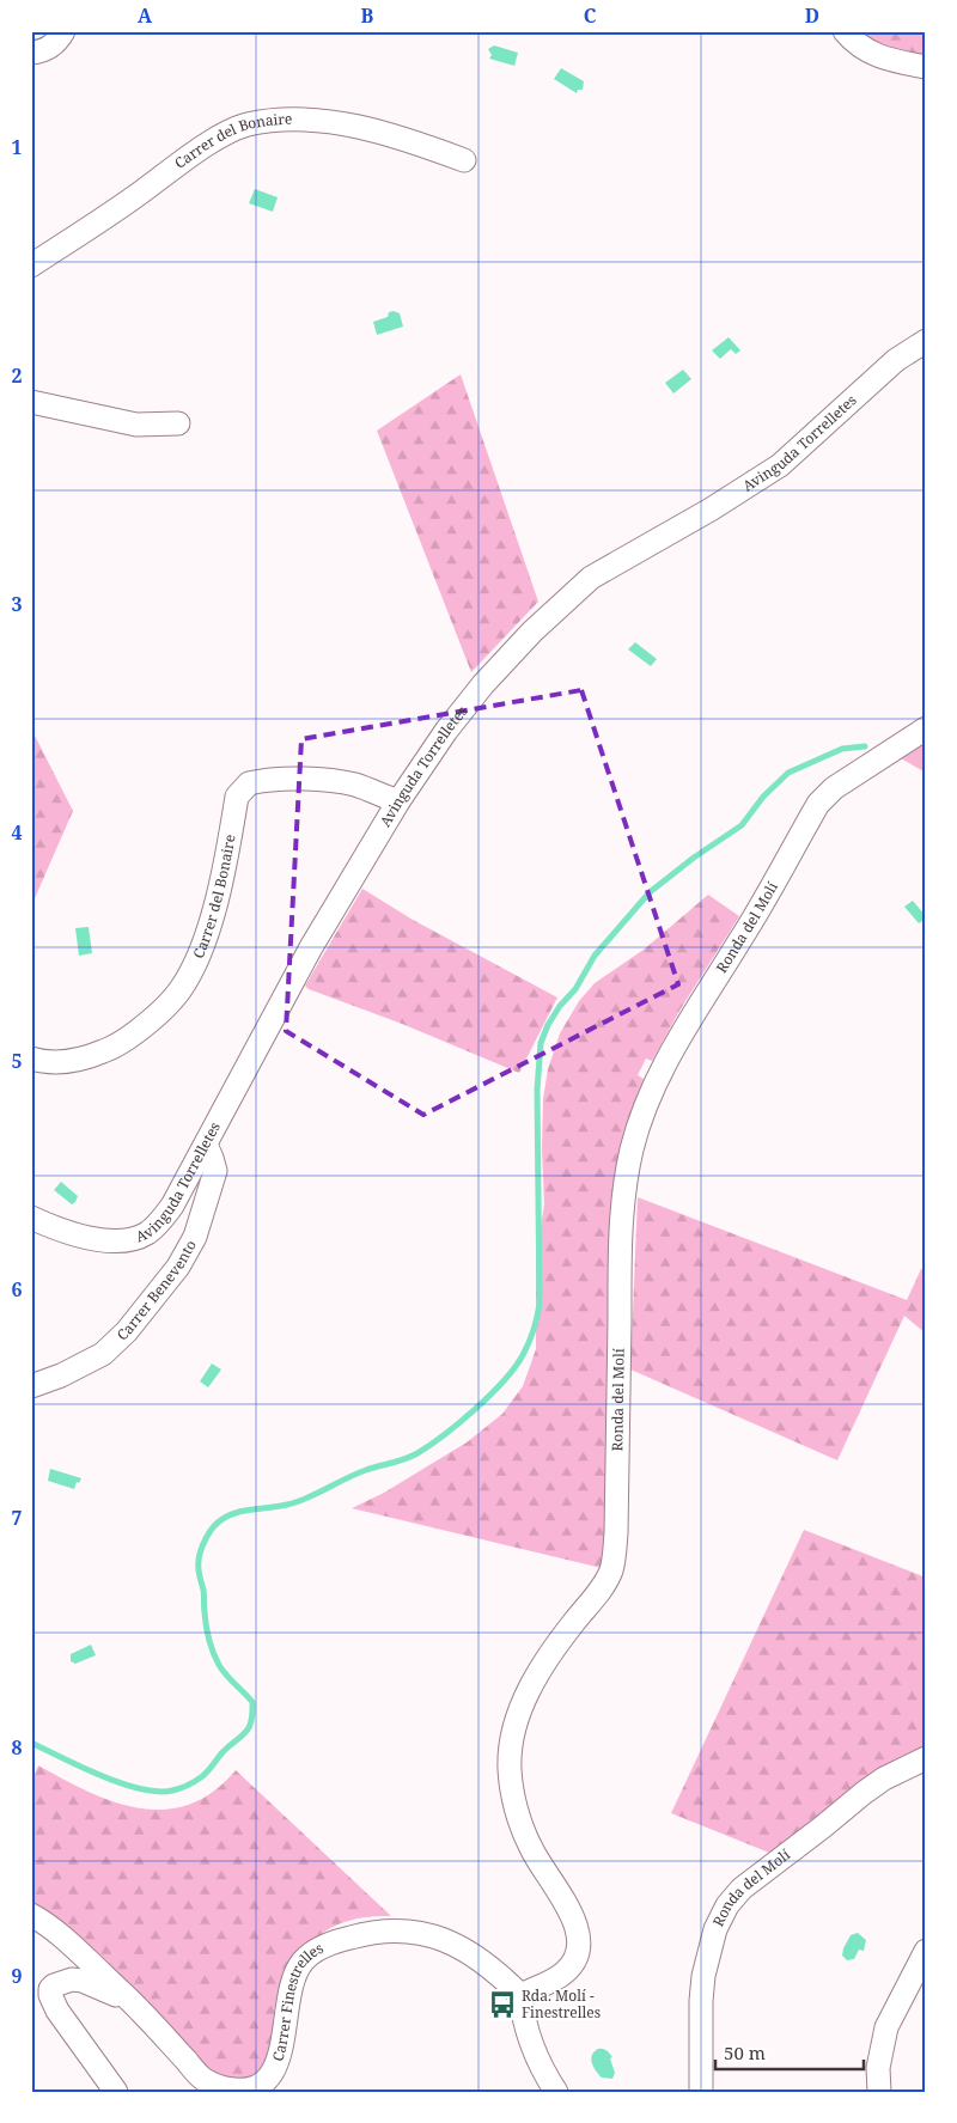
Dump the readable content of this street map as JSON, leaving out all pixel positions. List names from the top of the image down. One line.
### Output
{"streets":{"street":["Carrer del Bonaire","Avinguda Torrelletes","Ronda del Molí","Carrer Benevento","Carrer Finestrelles"]},"crossings":[["Carrer del Bonaire","Avinguda Torrelletes"],["Avinguda Torrelletes","Carrer Benevento"],["Ronda del Molí","Carrer Finestrelles"]],"places":{"bus stop":["Rda. Molí - Finestrelles"]},"scale_bar":"50 m","grid":{"columns":["A","B","C","D"],"rows":["1","2","3","4","5","6","7","8","9"]}}
